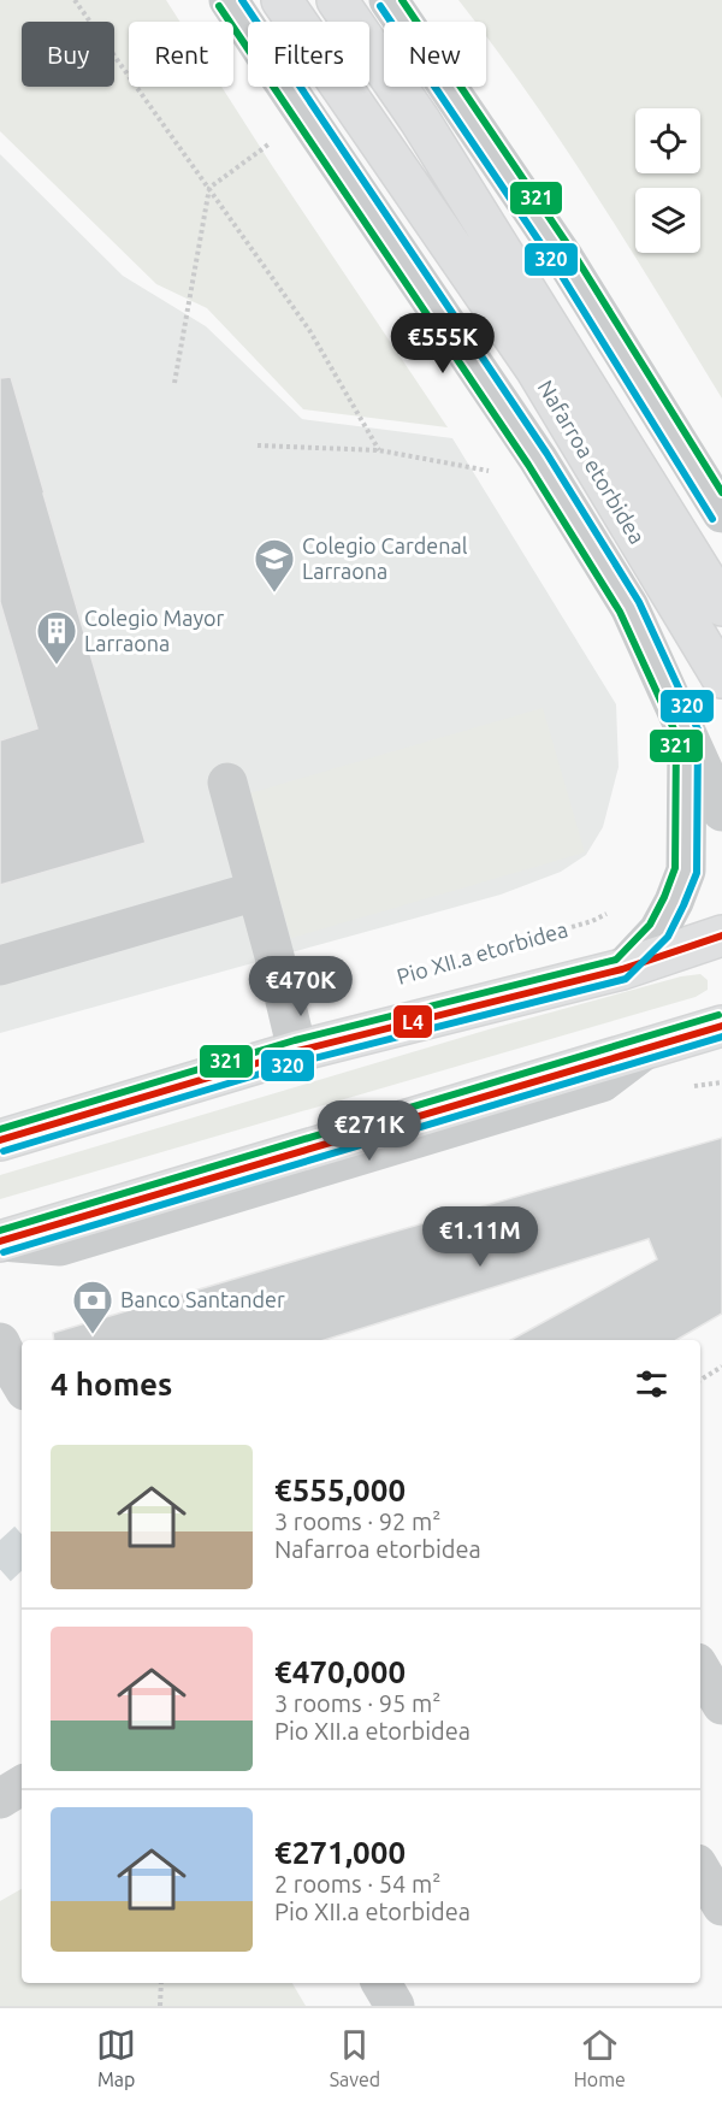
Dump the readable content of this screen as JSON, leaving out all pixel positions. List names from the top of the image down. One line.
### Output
{"streets":{"main road":["Nafarroa etorbidea","Pio XII.a etorbidea"]},"crossings":[["Nafarroa etorbidea","Pio XII.a etorbidea"]],"places":{"school or university":["Colegio Cardenal Larraona"],"building":["Colegio Mayor Larraona"],"bank":["Banco Santander"]},"lines":["transit line 320","transit line 321","transit line L4"],"page":{"chip":["Buy","Rent","Filters","New"],"price":["€555K","€470K","€271K","€1.11M"],"heading":"4 homes","list":[{"name":"€555,000","note":"3 rooms · 92 m² · Nafarroa etorbidea"},{"name":"€470,000","note":"3 rooms · 95 m² · Pio XII.a etorbidea"},{"name":"€271,000","note":"2 rooms · 54 m² · Pio XII.a etorbidea"}],"tabs":["Map","Saved","Home"]}}
